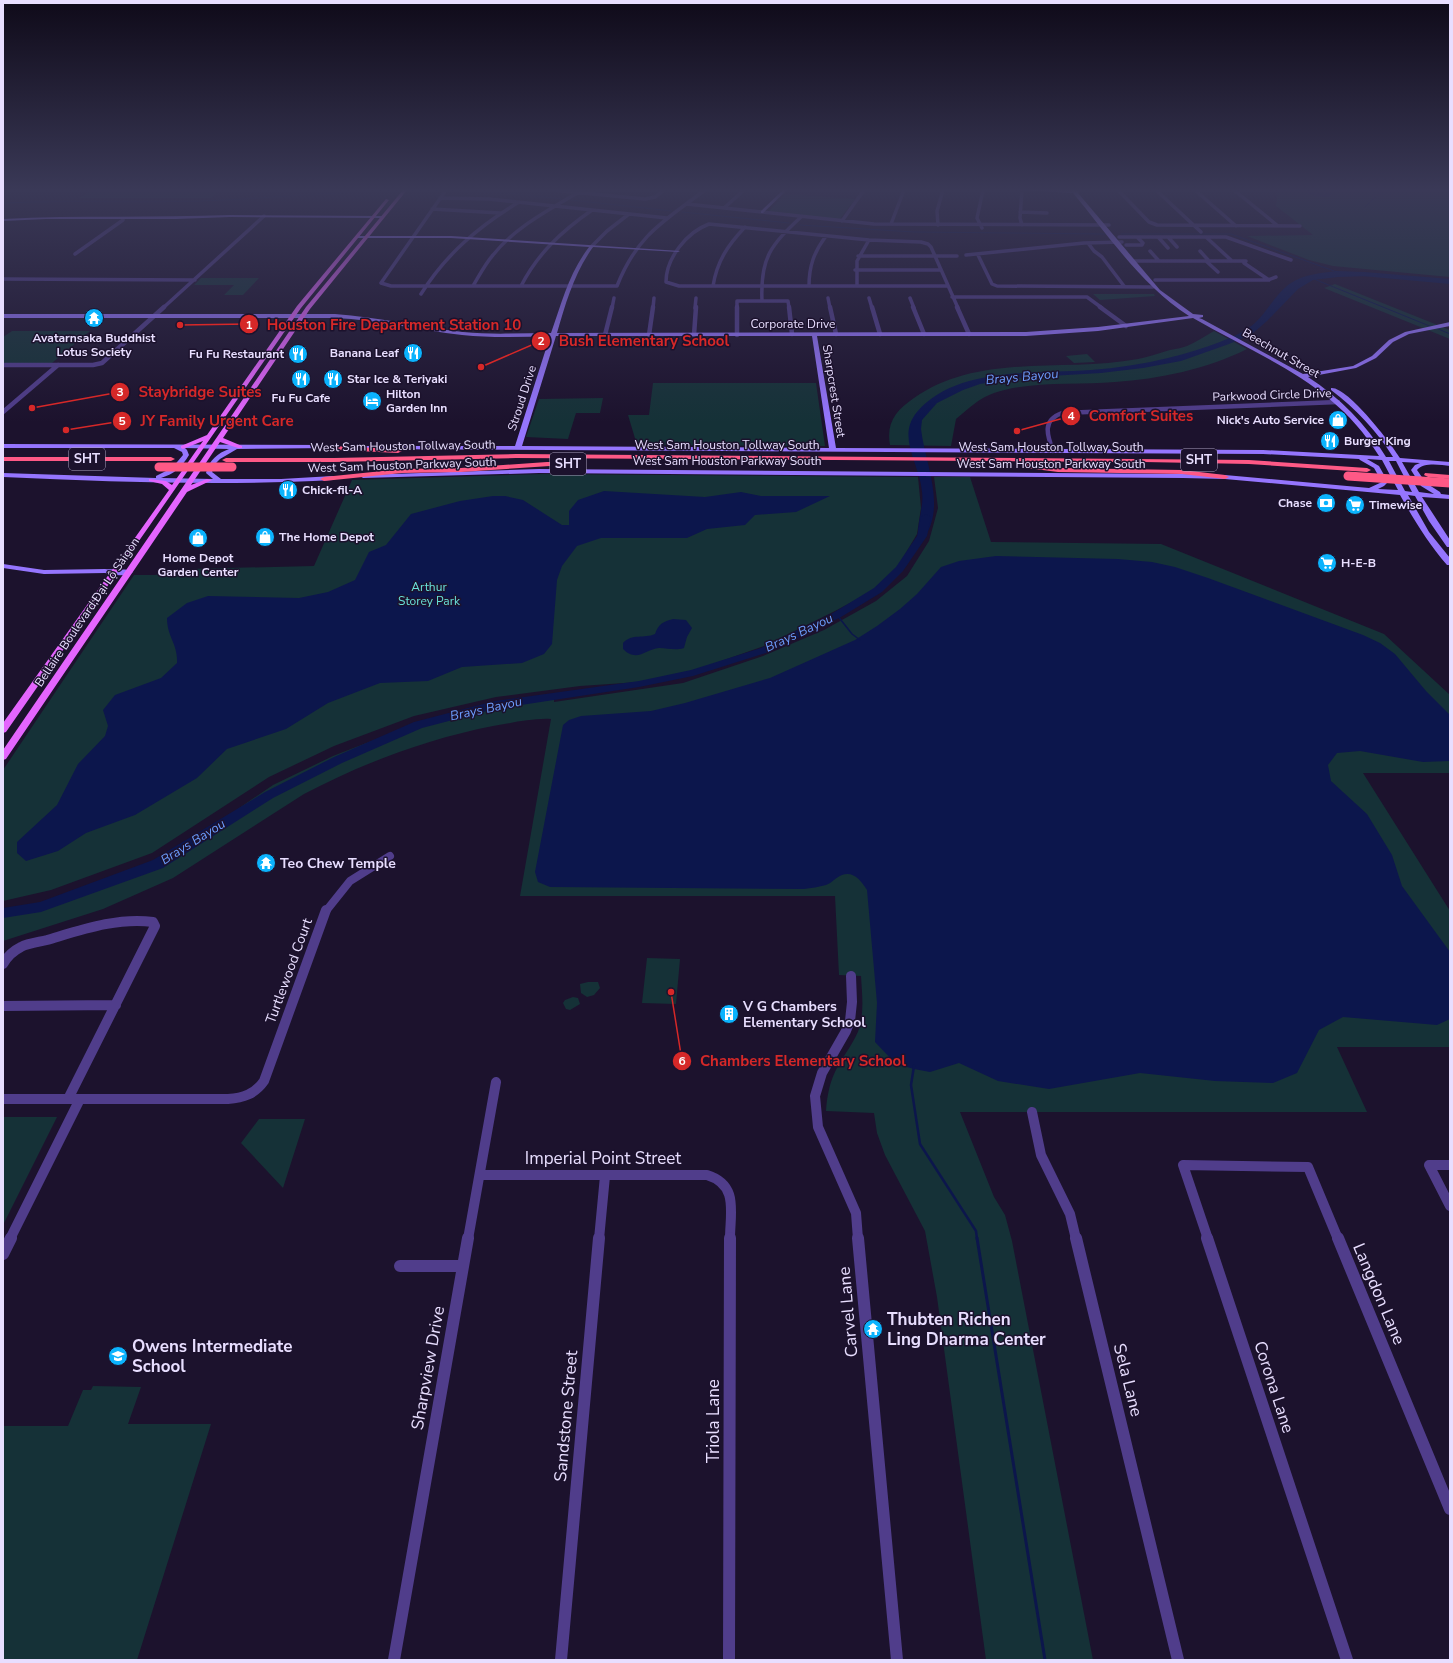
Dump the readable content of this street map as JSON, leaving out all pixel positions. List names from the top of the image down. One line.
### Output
{"streets":{"highway":["West Sam Houston Tollway South","SHT"],"main road":["Corporate Drive","Beechnut Street","Sharpcrest Street","Stroud Drive","West Sam Houston Parkway South","Bellaire Boulevard;Đại Lộ Sàigòn"],"street":["Parkwood Circle Drive","Turtlewood Court","Imperial Point Street","Langdon Lane","Carvel Lane","Sharpview Drive","Sela Lane","Corona Lane","Sandstone Street","Triola Lane"]},"crossings":[["Corporate Drive","Beechnut Street"],["Corporate Drive","Sharpcrest Street"],["Corporate Drive","Stroud Drive"],["Corporate Drive","Bellaire Boulevard;Đại Lộ Sàigòn"],["Beechnut Street","Parkwood Circle Drive"],["Beechnut Street","West Sam Houston Parkway South"],["Sharpcrest Street","West Sam Houston Parkway South"],["Parkwood Circle Drive","West Sam Houston Parkway South"],["Stroud Drive","West Sam Houston Parkway South"],["West Sam Houston Tollway South","West Sam Houston Parkway South"],["West Sam Houston Parkway South","Bellaire Boulevard;Đại Lộ Sàigòn"],["Imperial Point Street","Sharpview Drive"],["Imperial Point Street","Sandstone Street"],["Imperial Point Street","Triola Lane"],["Langdon Lane","Corona Lane"]],"water":["Brays Bayou"],"parks":["Arthur Storey Park"],"places":{"temple":["Avatarnsaka Buddhist Lotus Society","Teo Chew Temple","Thubten Richen Ling Dharma Center"],"other":["Houston Fire Department Station 10","Bush Elementary School","Staybridge Suites","JY Family Urgent Care","Comfort Suites","Chambers Elementary School"],"restaurant":["Banana Leaf","Fu Fu Restaurant","Fu Fu Cafe","Star Ice & Teriyaki","Burger King","Chick-fil-A"],"hotel":["Hilton Garden Inn"],"shop":["Nick's Auto Service","The Home Depot","Home Depot Garden Center"],"bank":["Chase"],"supermarket":["Timewise","H-E-B"],"building":["V G Chambers Elementary School"],"school or university":["Owens Intermediate School"]}}
